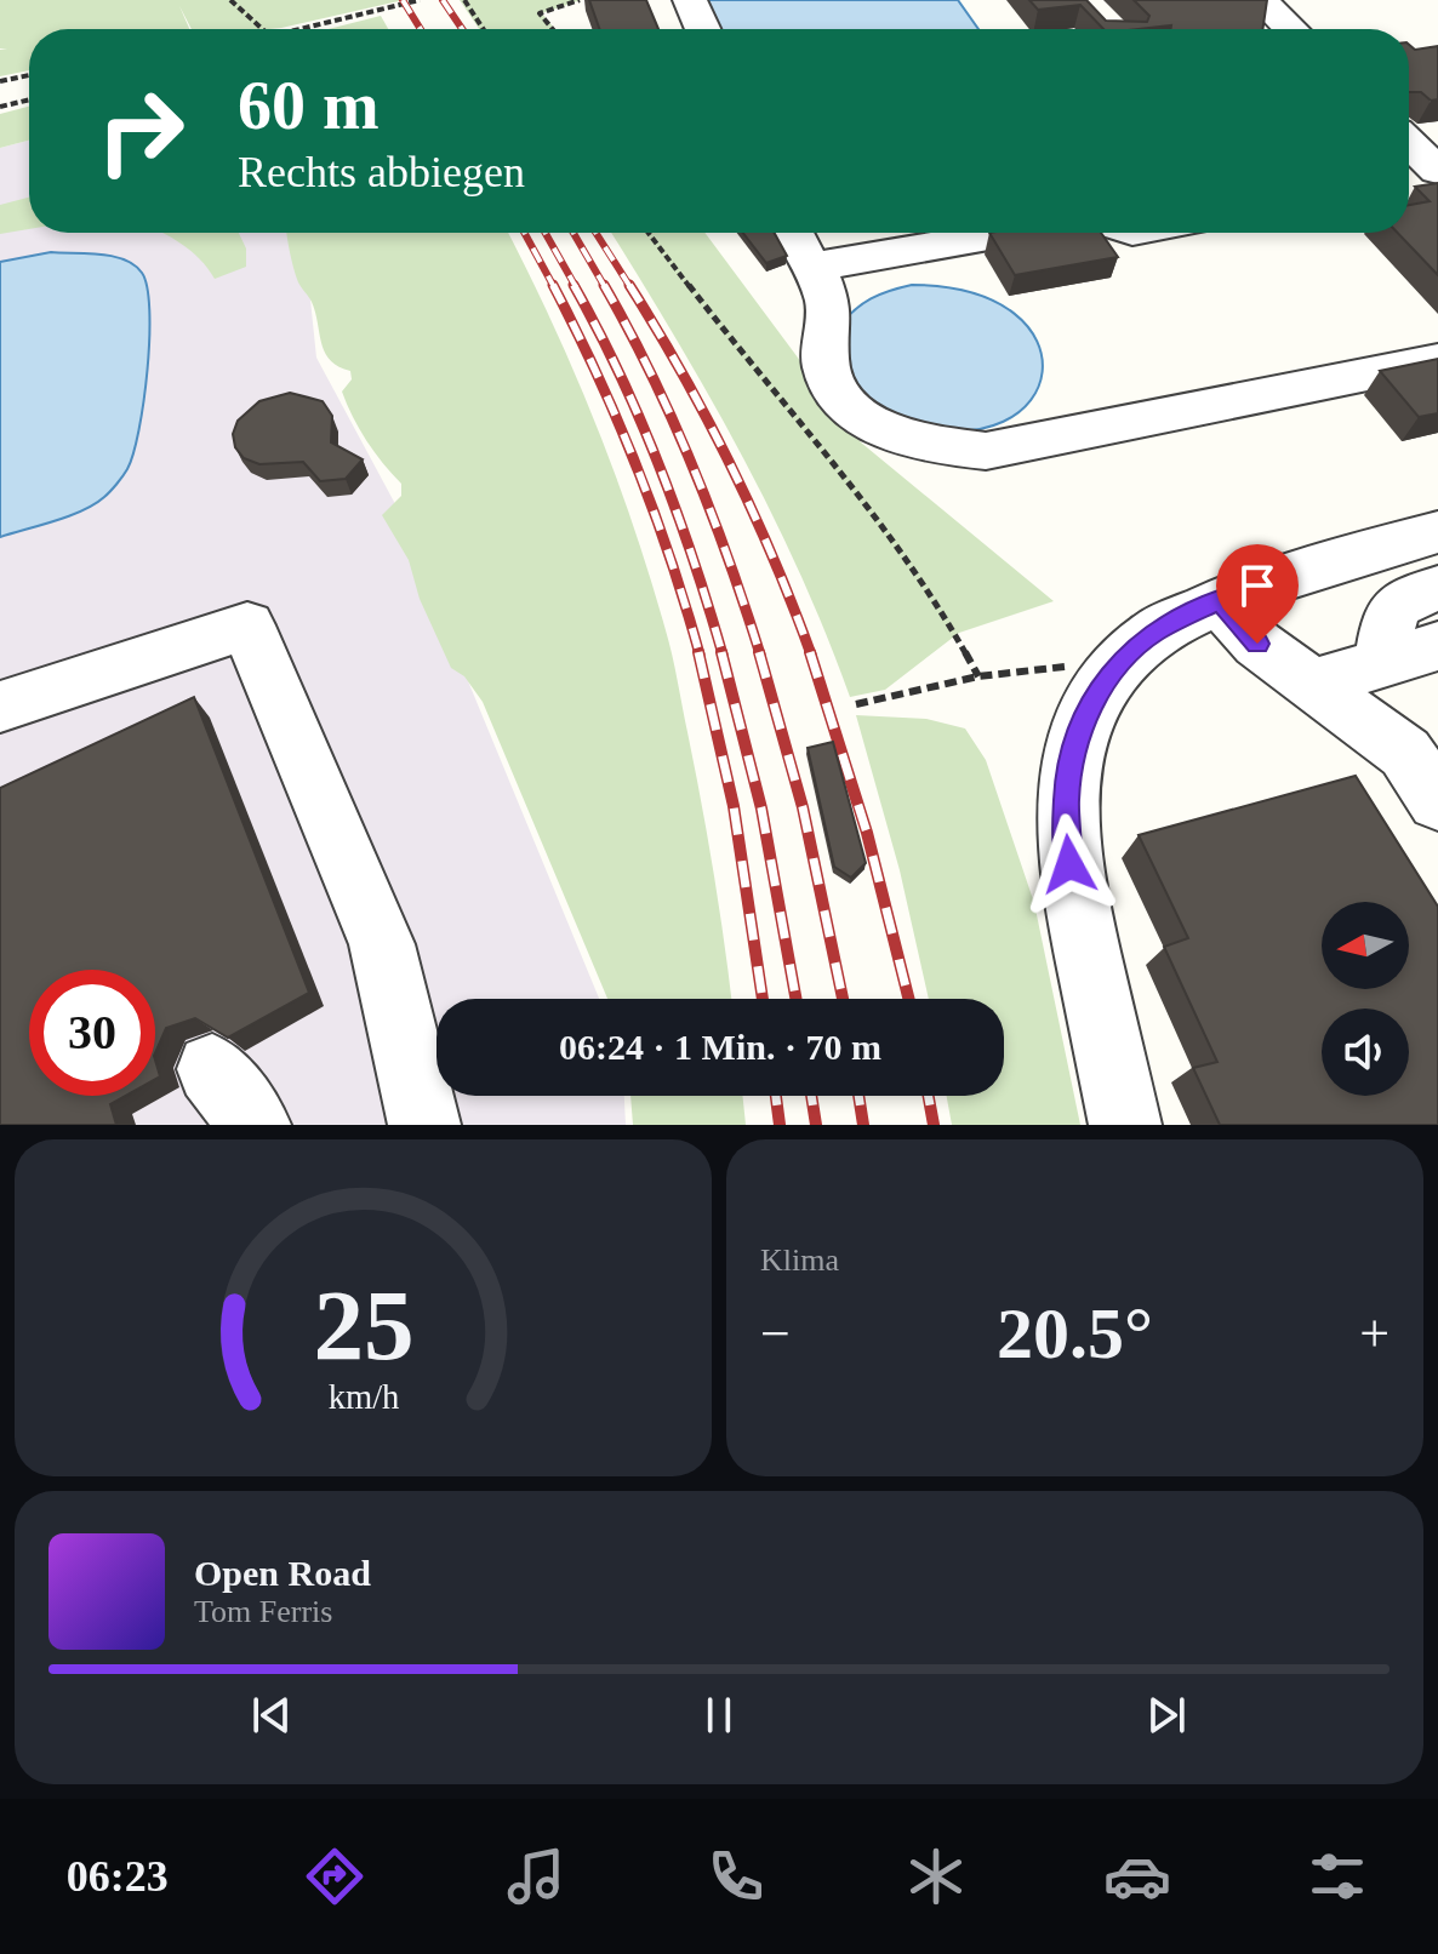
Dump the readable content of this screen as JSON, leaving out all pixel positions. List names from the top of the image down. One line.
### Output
{"north":"left","page":{"turn":["60 m","Rechts abbiegen"],"limit":"30","trip":"06:24 · 1 Min. · 70 m","tile":"Klima","heat":["−","20.5°","+"],"song":["Open Road","Tom Ferris"],"tabs":"06:23","gauge":["25","km/h"]}}
